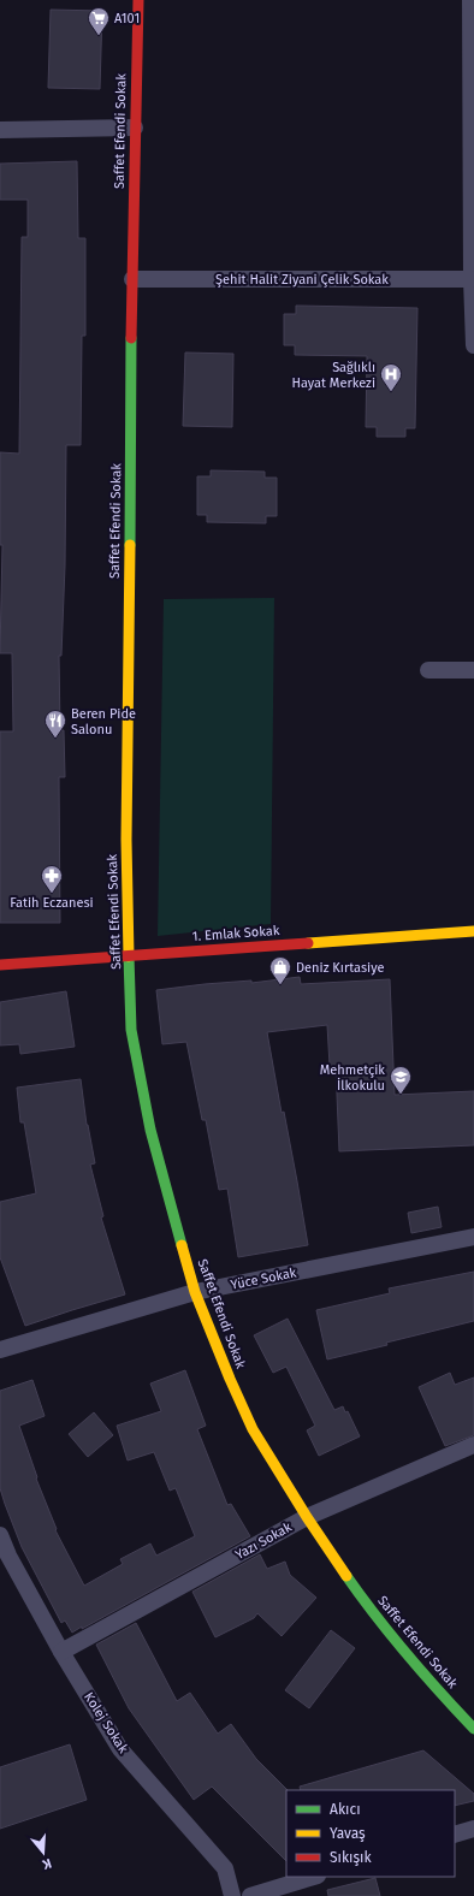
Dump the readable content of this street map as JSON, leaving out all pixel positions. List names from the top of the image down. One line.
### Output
{"streets":{"street":["Saffet Efendi Sokak","Şehit Halit Ziyani Çelik Sokak","1. Emlak Sokak","Yüce Sokak","Yazı Sokak","Kolej Sokak"]},"crossings":[["Saffet Efendi Sokak","Şehit Halit Ziyani Çelik Sokak"],["Saffet Efendi Sokak","1. Emlak Sokak"],["Saffet Efendi Sokak","Yüce Sokak"],["Saffet Efendi Sokak","Yazı Sokak"],["Yazı Sokak","Kolej Sokak"]],"places":{"supermarket":["A101"],"hospital":["Sağlıklı Hayat Merkezi"],"restaurant":["Beren Pide Salonu"],"pharmacy":["Fatih Eczanesi"],"shop":["Deniz Kırtasiye"],"school or university":["Mehmetçik İlkokulu"]},"legend":["Akıcı","Yavaş","Sıkışık"],"north":"bottom"}
